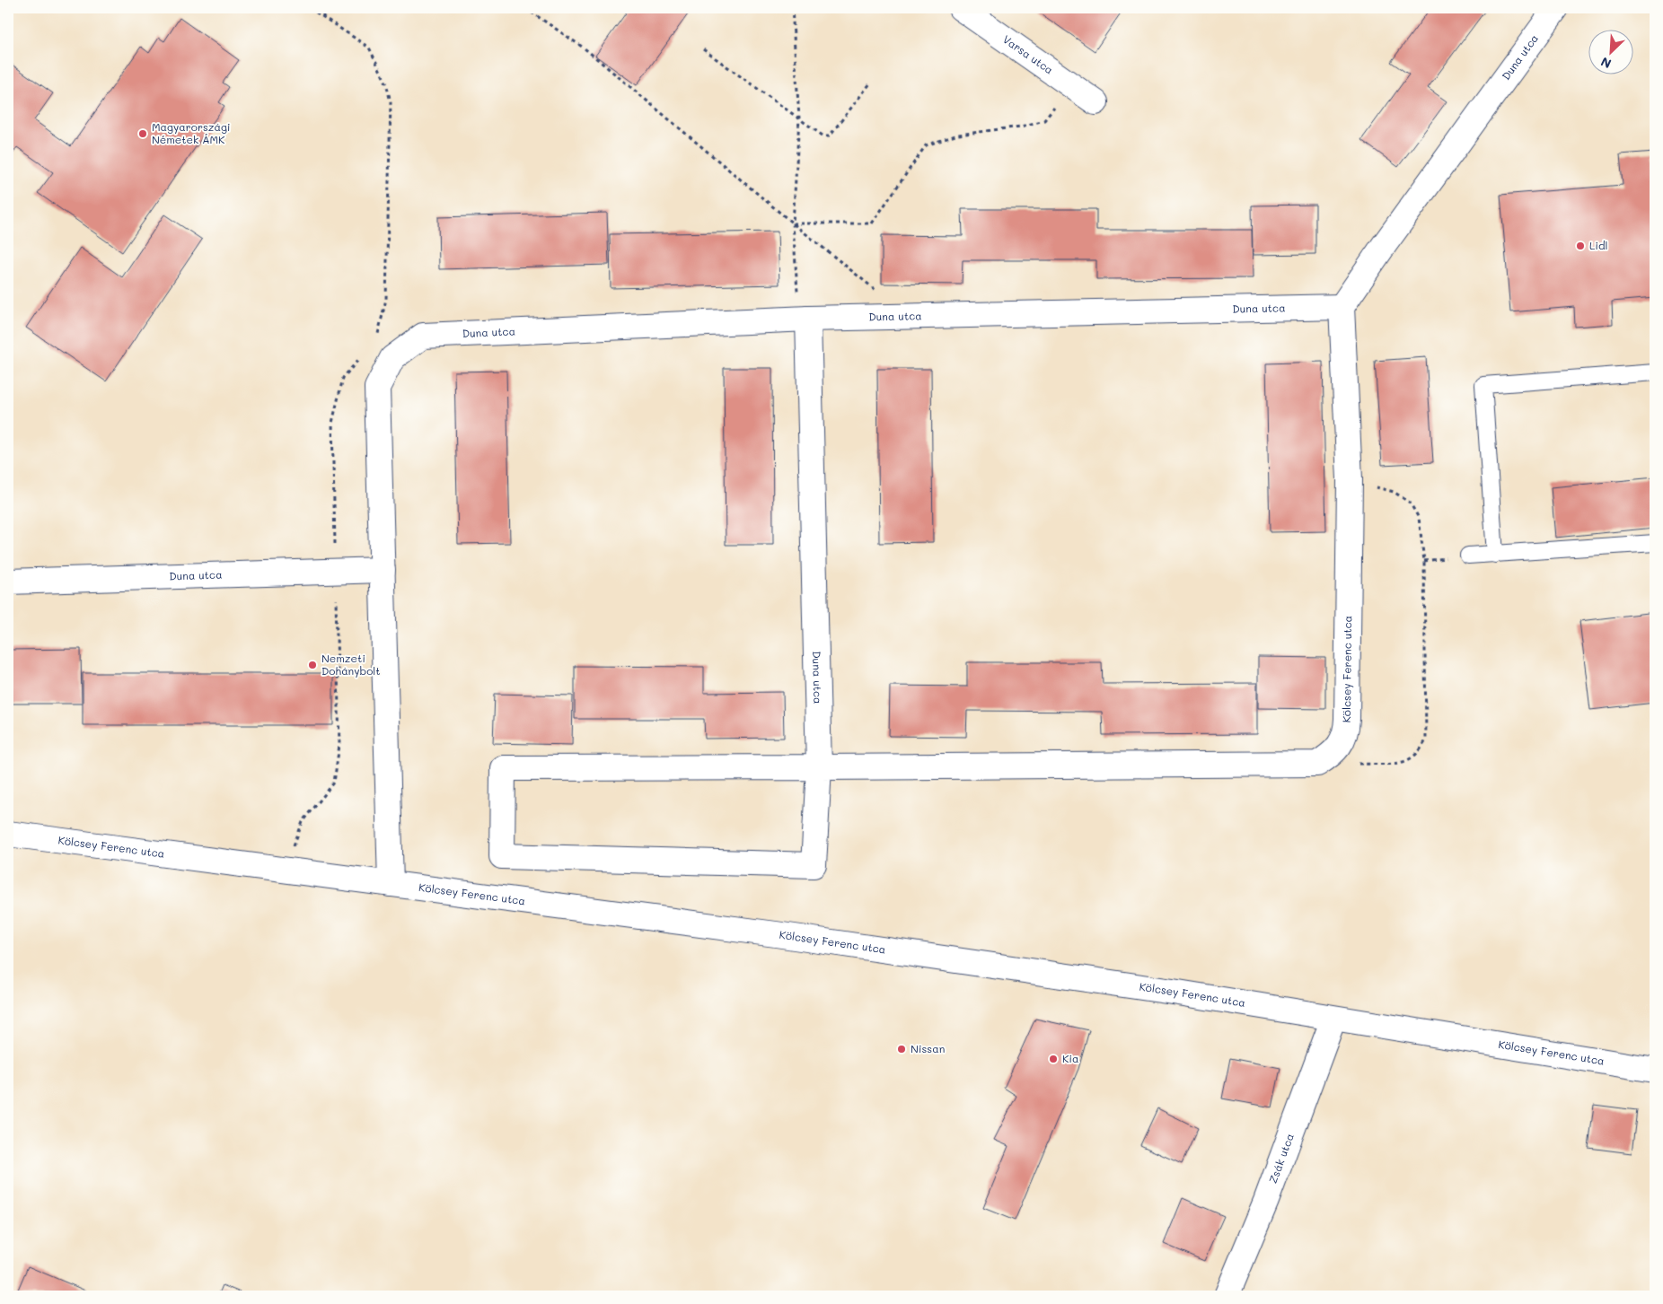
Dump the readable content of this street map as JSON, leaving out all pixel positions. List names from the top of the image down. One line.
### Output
{"streets":{"street":["Varsa utca","Duna utca","Kölcsey Ferenc utca","Zsák utca"]},"crossings":[["Duna utca","Kölcsey Ferenc utca"],["Kölcsey Ferenc utca","Zsák utca"]],"places":["Magyarországi Németek ÁMK","Lidl","Nemzeti Dohánybolt","Nissan","Kia"],"north":"bottom left"}
